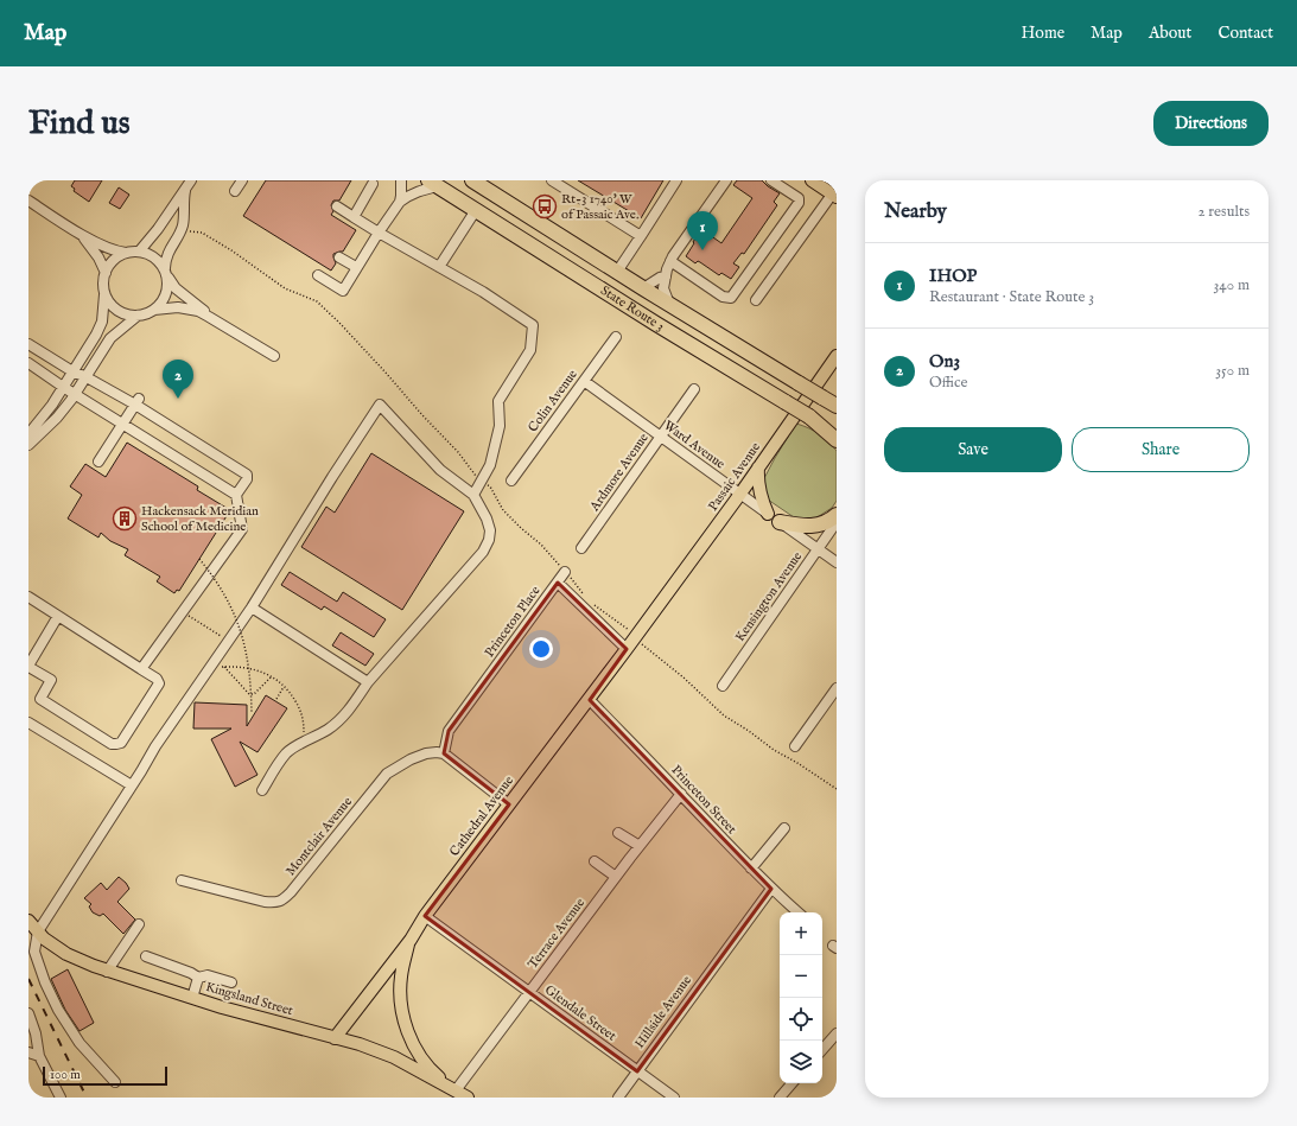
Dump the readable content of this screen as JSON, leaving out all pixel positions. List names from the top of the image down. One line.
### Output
{"streets":{"highway":["State Route 3"],"main road":["Passaic Avenue","Cathedral Avenue","Kingsland Street"],"street":["Colin Avenue","Ward Avenue","Ardmore Avenue","Kensington Avenue","Princeton Place","Princeton Street","Montclair Avenue","Terrace Avenue","Hillside Avenue","Glendale Street"]},"crossings":[["Colin Avenue","Ward Avenue"],["Ward Avenue","Ardmore Avenue"],["Ward Avenue","Passaic Avenue"],["Ward Avenue","Kensington Avenue"],["Passaic Avenue","Cathedral Avenue"],["Princeton Place","Cathedral Avenue"],["Princeton Place","Montclair Avenue"],["Princeton Street","Cathedral Avenue"],["Princeton Street","Terrace Avenue"],["Princeton Street","Hillside Avenue"],["Cathedral Avenue","Kingsland Street"],["Cathedral Avenue","Glendale Street"],["Terrace Avenue","Kingsland Street"],["Terrace Avenue","Glendale Street"],["Hillside Avenue","Glendale Street"]],"places":{"bus stop":["Rt-3 1740' W of Passaic Ave."],"building":["Hackensack Meridian School of Medicine"]},"scale_bar":"100 m","page":{"header":"Map","nav":["Home","Map","About","Contact"],"buttons":["Directions",["Save","Share"]],"title":"Find us","heading":["Nearby","2 results"],"pins":["1","2"],"list":[{"mark":"1","name":"IHOP","note":"Restaurant · State Route 3","value":"340 m"},{"mark":"2","name":"On3","note":"Office","value":"350 m"}],"map_buttons":["+","−"],"scale":"100 m"}}
